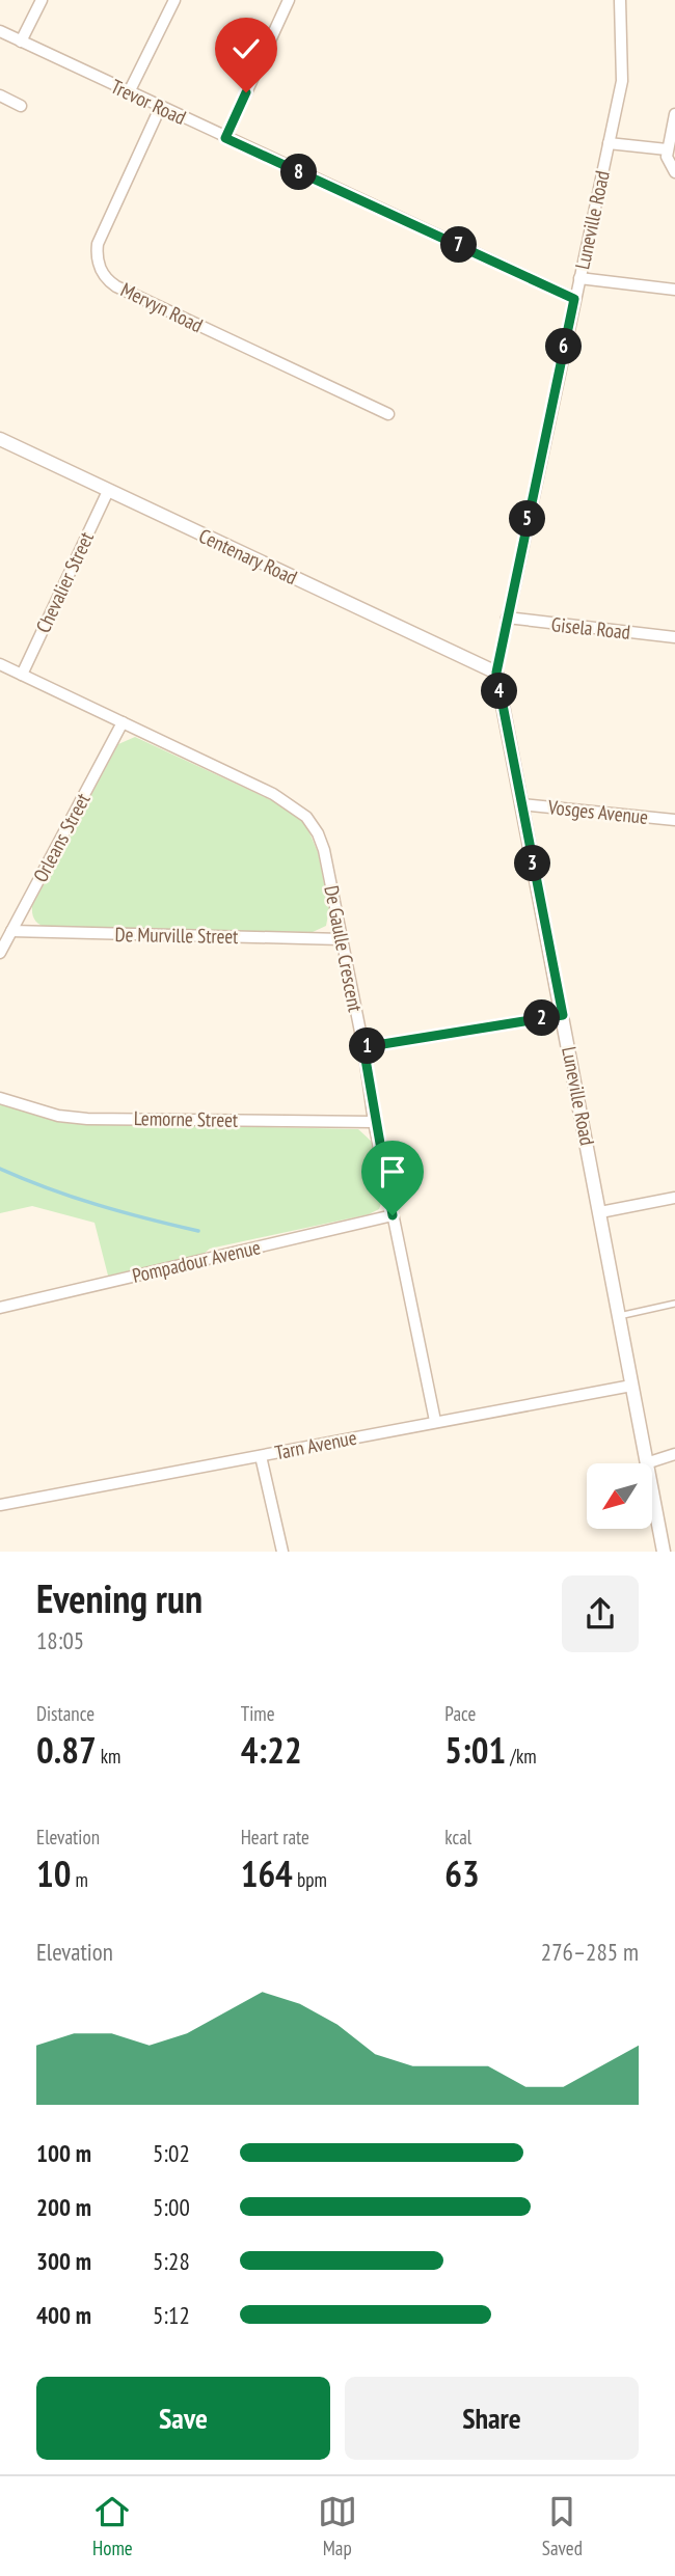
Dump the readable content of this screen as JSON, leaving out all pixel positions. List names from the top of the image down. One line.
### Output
{"streets":{"street":["Trevor Road","Luneville Road","Mervyn Road","Centenary Road","Chevalier Street","Gisela Road","Vosges Avenue","Orleans Street","De Murville Street","De Gaulle Crescent","Lemorne Street","Pompadour Avenue","Tarn Avenue"]},"crossings":[["Trevor Road","Luneville Road"],["Trevor Road","Mervyn Road"],["Luneville Road","Centenary Road"],["Luneville Road","Gisela Road"],["Luneville Road","Vosges Avenue"],["Luneville Road","Tarn Avenue"],["Centenary Road","Chevalier Street"],["Chevalier Street","De Gaulle Crescent"],["Orleans Street","De Murville Street"],["Orleans Street","De Gaulle Crescent"],["De Murville Street","De Gaulle Crescent"],["De Gaulle Crescent","Lemorne Street"],["De Gaulle Crescent","Pompadour Avenue"],["De Gaulle Crescent","Tarn Avenue"]],"north":"bottom left","page":{"pins":["8","7","6","5","4","3","2","1"],"heading":["Evening run","18:05"],"stats":[["Distance","0.87 km"],["Time","4:22"],["Pace","5:01 /km"],["Elevation","10 m"],["Heart rate","164 bpm"],["kcal","63"]],"chart":["Elevation","276–285 m"],"list":[{"name":"100 m","note":"5:02"},{"name":"200 m","note":"5:00"},{"name":"300 m","note":"5:28"},{"name":"400 m","note":"5:12"}],"buttons":["Save","Share"],"tabs":["Home","Map","Saved"]}}
